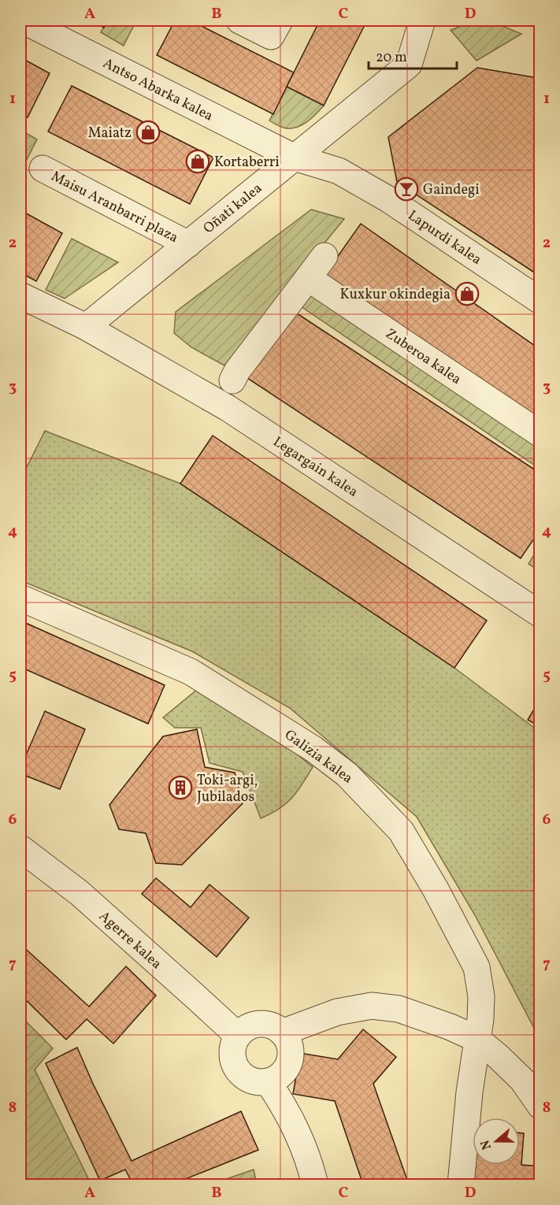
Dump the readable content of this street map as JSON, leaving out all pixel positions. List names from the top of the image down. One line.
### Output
{"streets":{"street":["Antso Abarka kalea","Maisu Aranbarri plaza","Oñati kalea","Lapurdi kalea","Zuberoa kalea","Legargain kalea","Galizia kalea","Agerre kalea"]},"crossings":[["Antso Abarka kalea","Oñati kalea"],["Antso Abarka kalea","Lapurdi kalea"],["Maisu Aranbarri plaza","Oñati kalea"],["Oñati kalea","Lapurdi kalea"],["Oñati kalea","Legargain kalea"]],"places":{"shop":["Maiatz","Kortaberri","Kuxkur okindegia"],"bar":["Gaindegi"],"building":["Toki-argi, Jubilados"]},"scale_bar":"20 m","north":"left","grid":{"columns":["A","B","C","D"],"rows":["1","2","3","4","5","6","7","8"]}}
